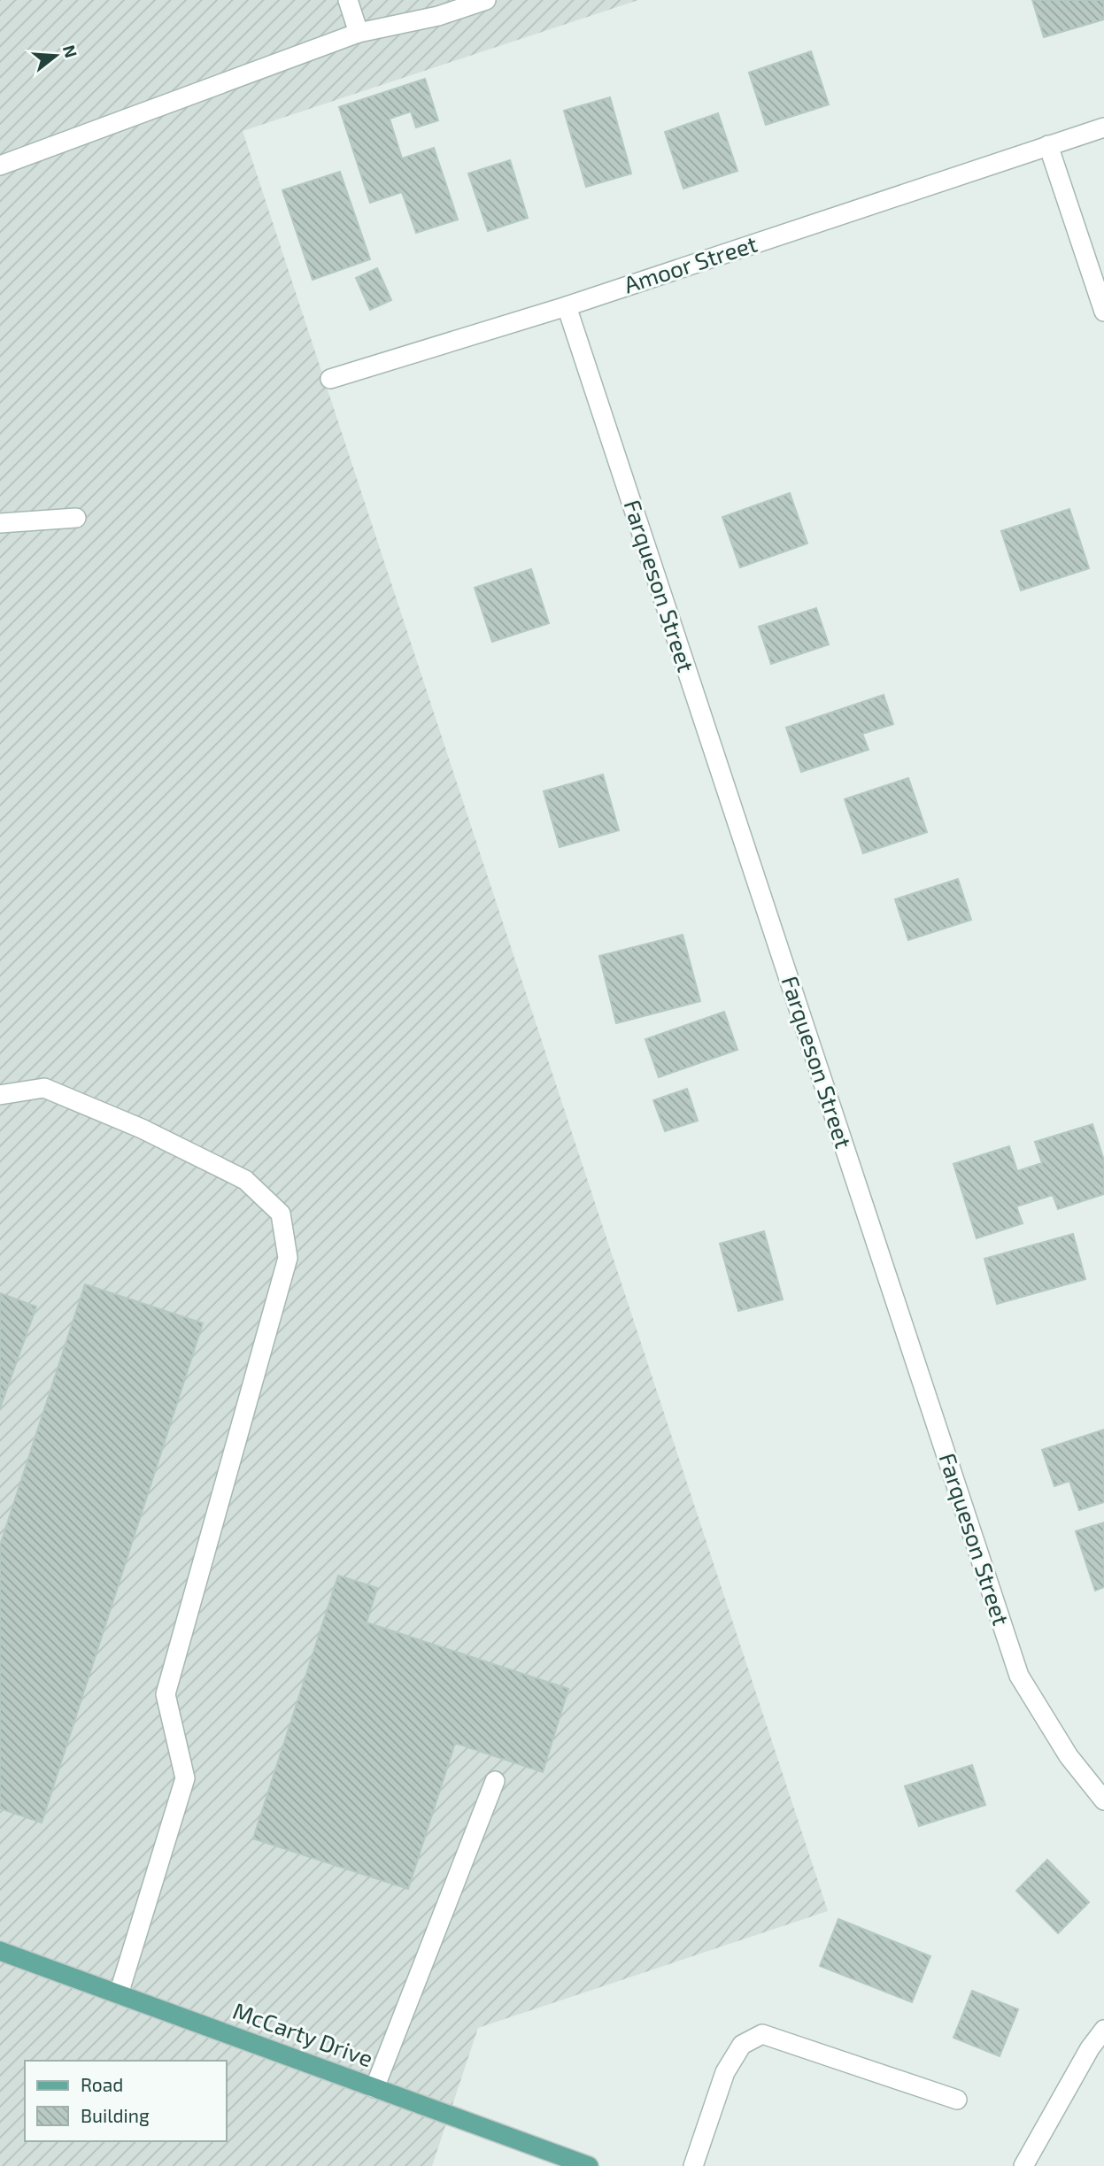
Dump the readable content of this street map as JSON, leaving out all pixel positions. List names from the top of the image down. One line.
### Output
{"streets":{"main road":["McCarty Drive"],"street":["Amoor Street","Farqueson Street"]},"crossings":[["Amoor Street","Farqueson Street"]],"legend":["Road","Building"],"north":"right"}
